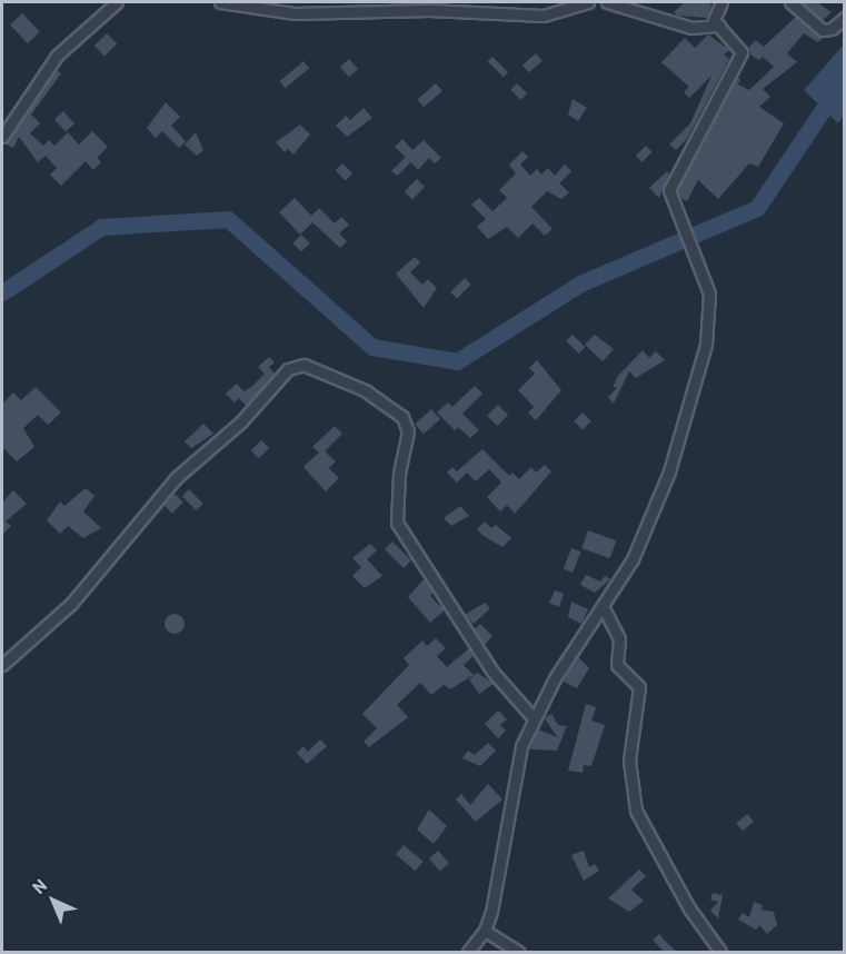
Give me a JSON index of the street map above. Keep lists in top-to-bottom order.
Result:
{
  "north": "top left"
}
